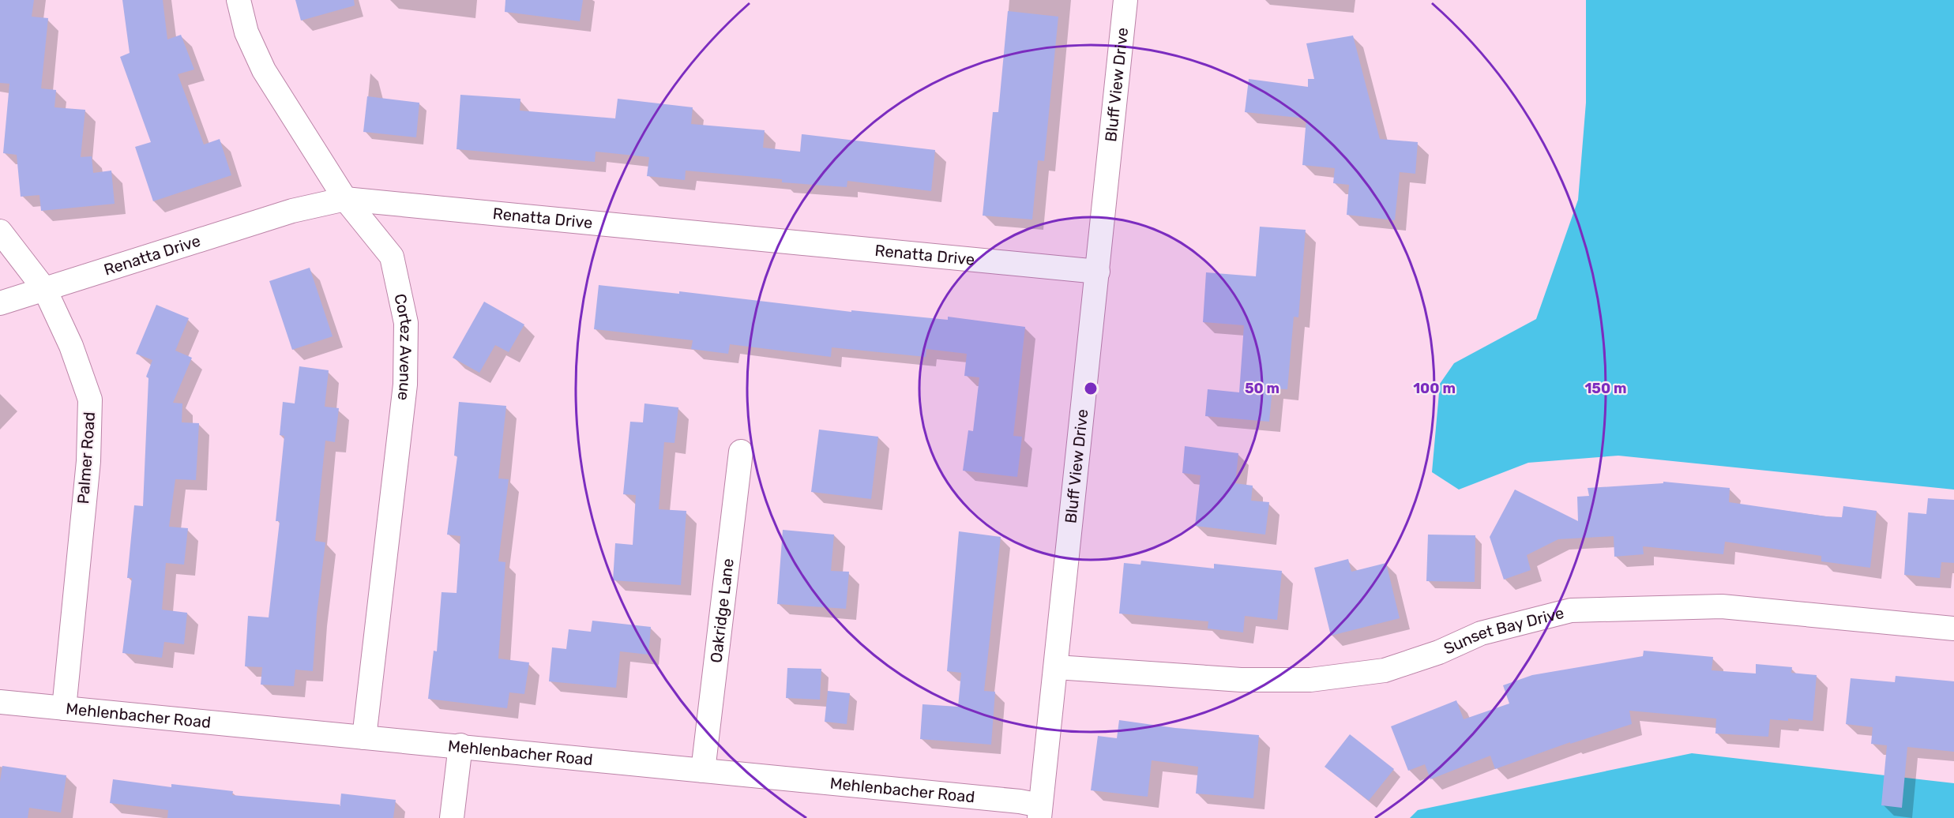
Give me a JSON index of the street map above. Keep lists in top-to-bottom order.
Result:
{
  "streets": {
    "street": [
      "Bluff View Drive",
      "Renatta Drive",
      "Cortez Avenue",
      "Palmer Road",
      "Oakridge Lane",
      "Sunset Bay Drive",
      "Mehlenbacher Road"
    ]
  },
  "crossings": [
    ["Bluff View Drive", "Renatta Drive"],
    ["Bluff View Drive", "Sunset Bay Drive"],
    ["Bluff View Drive", "Mehlenbacher Road"],
    ["Renatta Drive", "Cortez Avenue"],
    ["Renatta Drive", "Palmer Road"],
    ["Cortez Avenue", "Mehlenbacher Road"],
    ["Palmer Road", "Mehlenbacher Road"],
    ["Oakridge Lane", "Mehlenbacher Road"]
  ],
  "rings": ["50 m", "100 m", "150 m"]
}
